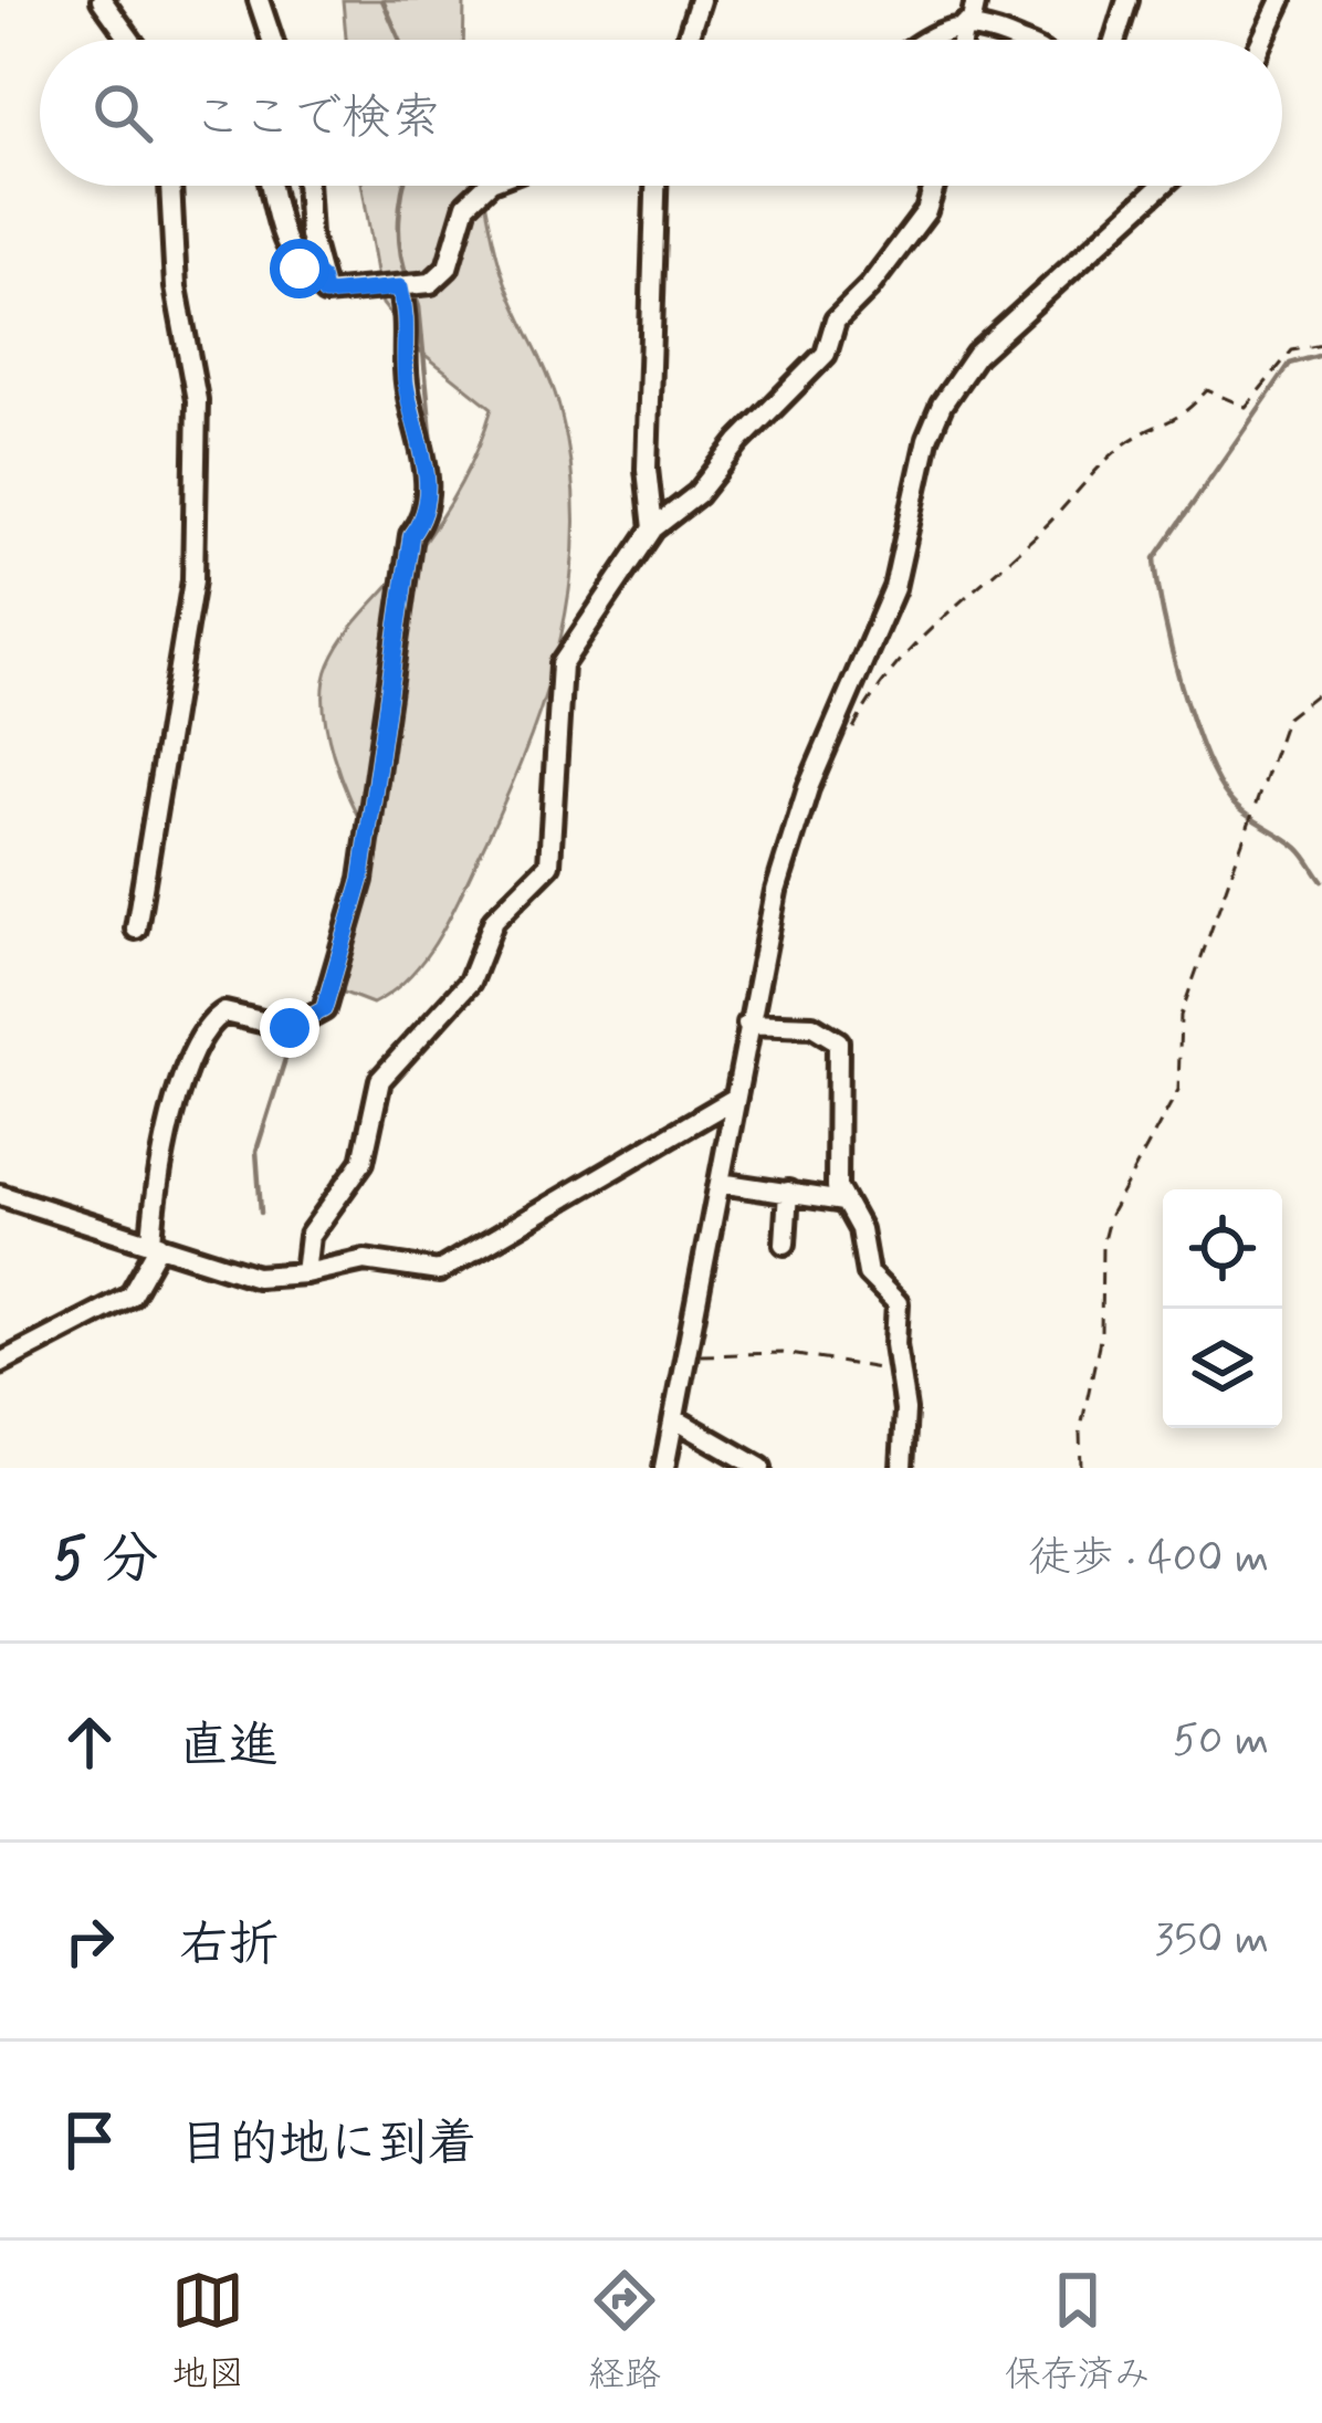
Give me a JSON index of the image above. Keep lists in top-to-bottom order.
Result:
{
  "page": {
    "search": "ここで検索",
    "heading": ["5 分", "徒歩 · 400 m"],
    "list": [
      ["直進", "50 m"],
      ["右折", "350 m"],
      "目的地に到着"
    ],
    "nav": ["地図", "経路", "保存済み"]
  }
}
